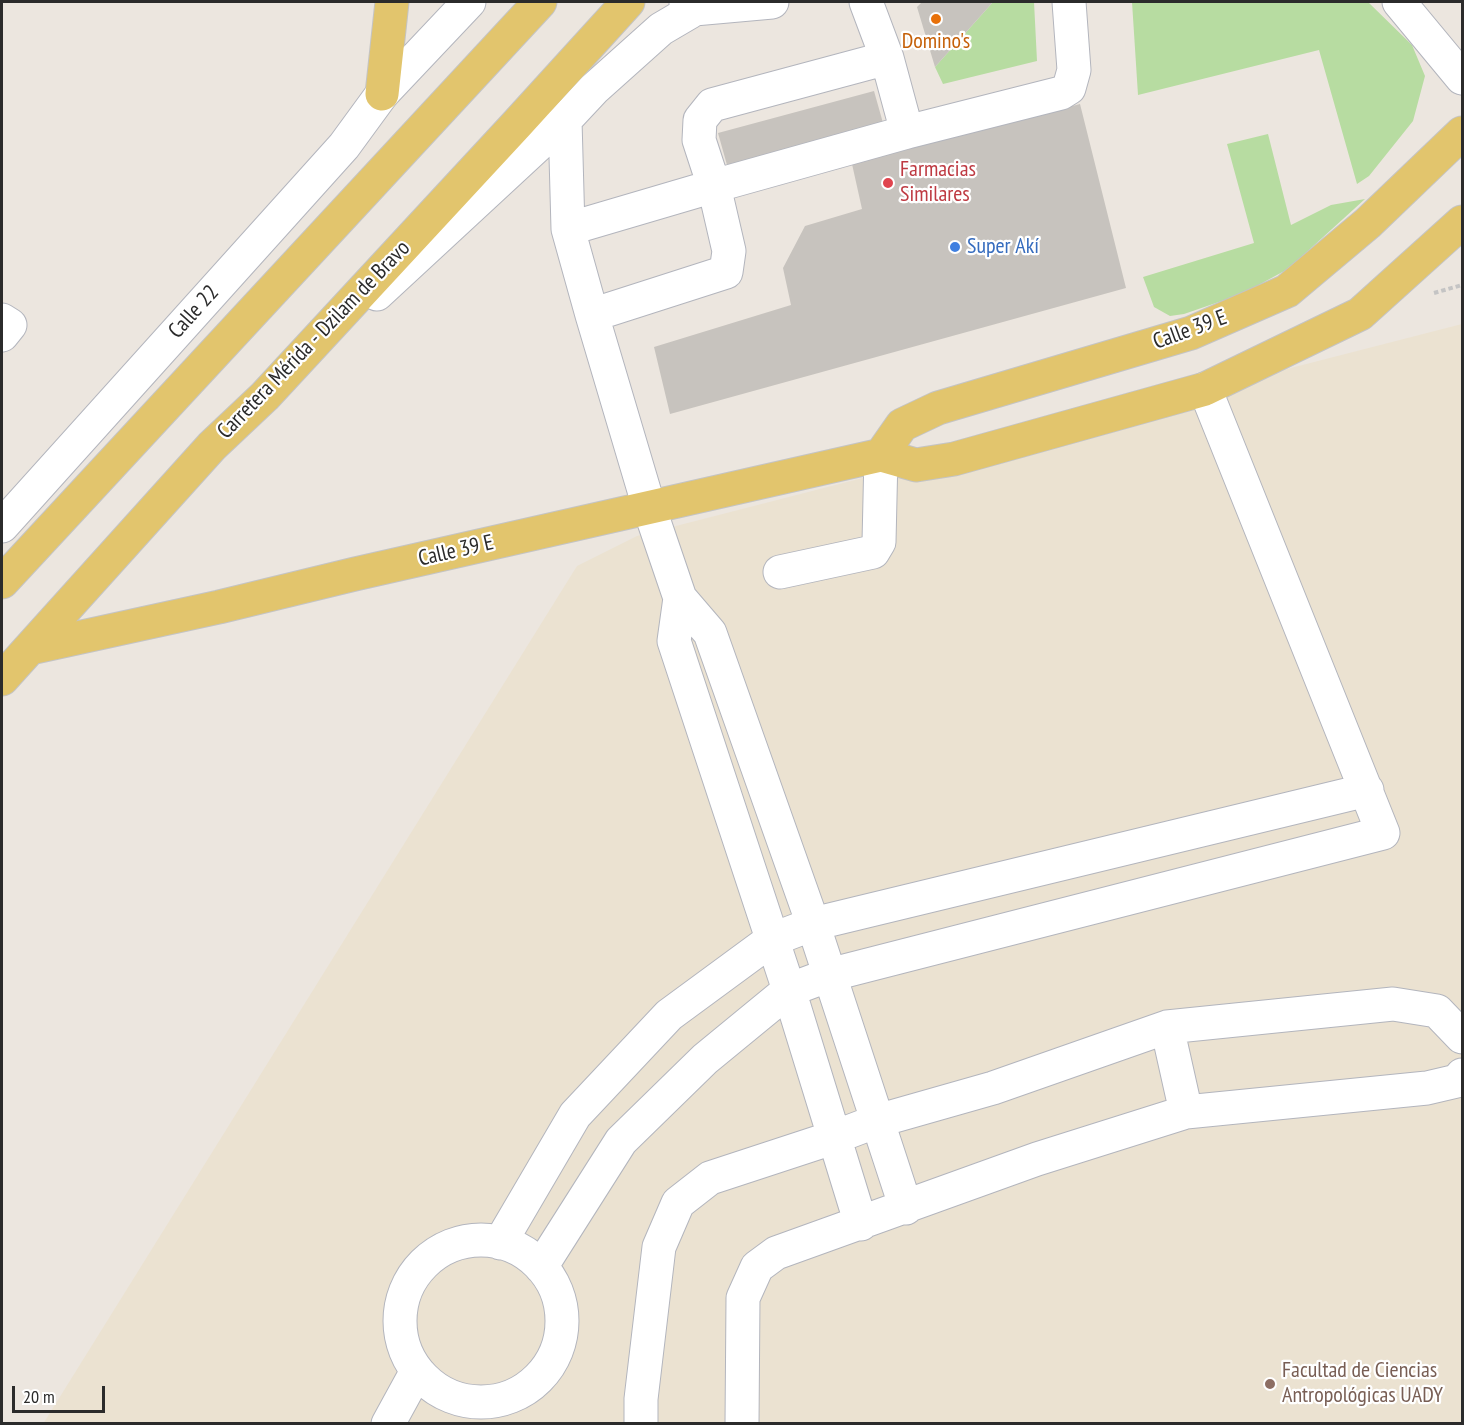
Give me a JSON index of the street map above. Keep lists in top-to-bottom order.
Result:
{
  "streets": {
    "main road": ["Calle 22", "Calle 39 E", "Carretera Mérida - Dzilam de Bravo"]
  },
  "crossings": [
    ["Calle 39 E", "Carretera Mérida - Dzilam de Bravo"]
  ],
  "places": [
    "Domino's",
    "Farmacias Similares",
    "Super Akí",
    "Facultad de Ciencias Antropológicas UADY"
  ],
  "scale_bar": "20 m"
}
